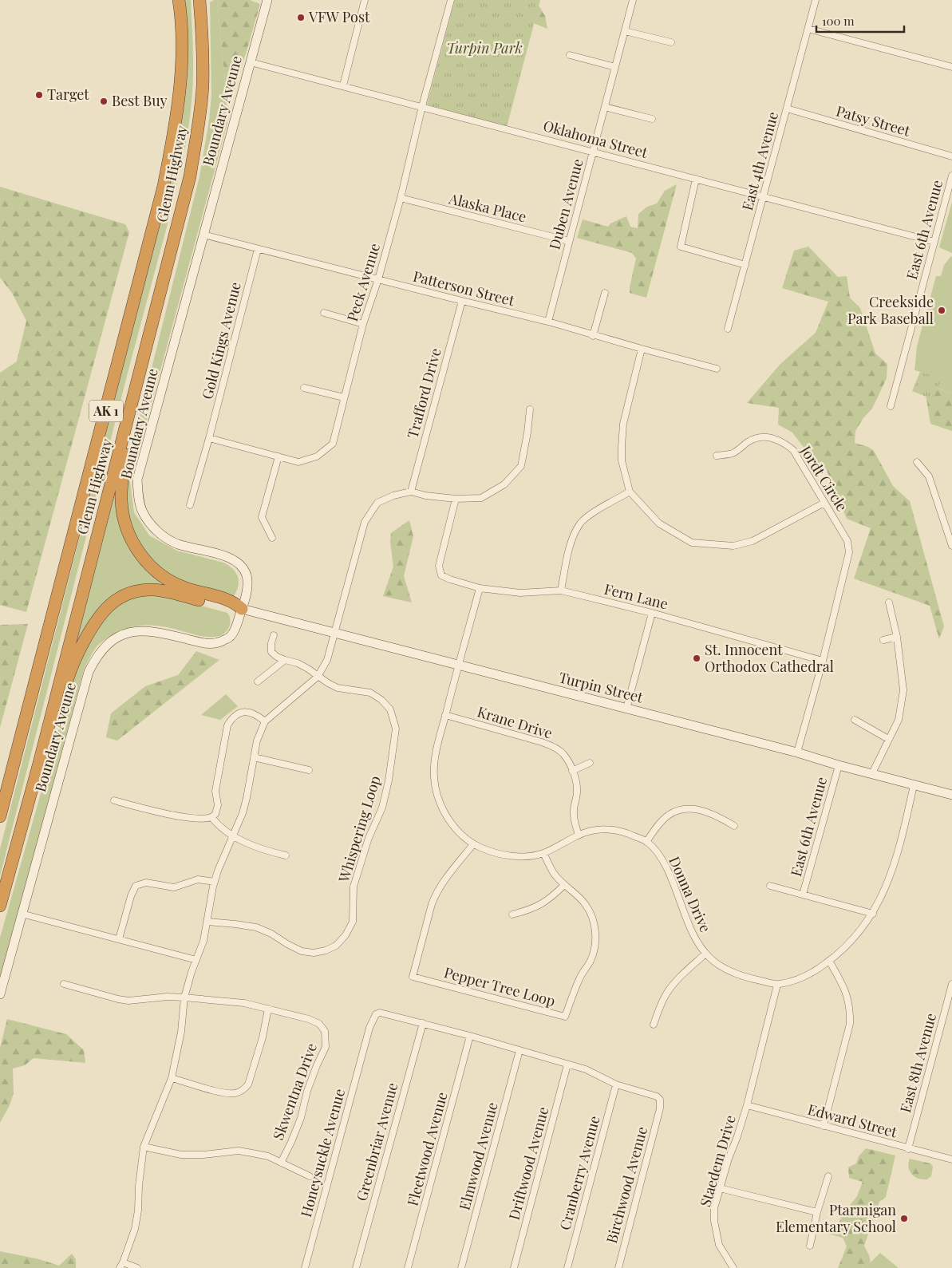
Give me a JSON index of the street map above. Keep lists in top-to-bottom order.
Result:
{
  "streets": {
    "highway": ["Glenn Highway", "AK 1"],
    "street": [
      "Boundary Aveune",
      "Patsy Street",
      "Oklahoma Street",
      "East 4th Avenue",
      "Duben Avenue",
      "Alaska Place",
      "East 6th Avenue",
      "Peck Avenue",
      "Patterson Street",
      "Gold Kings Avenue",
      "Trafford Drive",
      "Jordt Circle",
      "Fern Lane",
      "Turpin Street",
      "Krane Drive",
      "Whispering Loop",
      "Donna Drive",
      "Pepper Tree Loop",
      "East 8th Avenue",
      "Skwentna Drive",
      "Edward Street",
      "Greenbriar Avenue",
      "Fleetwood Avenue",
      "Honeysuckle Avenue",
      "Elmwood Avenue",
      "Staedem Drive",
      "Driftwood Avenue",
      "Cranberry Avenue",
      "Birchwood Avenue"
    ]
  },
  "crossings": [
    ["Boundary Aveune", "Oklahoma Street"],
    ["Boundary Aveune", "Patterson Street"],
    ["Boundary Aveune", "Turpin Street"],
    ["Patsy Street", "East 4th Avenue"],
    ["Oklahoma Street", "East 4th Avenue"],
    ["Oklahoma Street", "Duben Avenue"],
    ["Oklahoma Street", "East 6th Avenue"],
    ["Oklahoma Street", "Peck Avenue"],
    ["Duben Avenue", "Alaska Place"],
    ["Duben Avenue", "Patterson Street"],
    ["Alaska Place", "Peck Avenue"],
    ["East 6th Avenue", "Turpin Street"],
    ["Peck Avenue", "Patterson Street"],
    ["Peck Avenue", "Gold Kings Avenue"],
    ["Patterson Street", "Gold Kings Avenue"],
    ["Patterson Street", "Trafford Drive"],
    ["Jordt Circle", "Fern Lane"],
    ["Fern Lane", "Donna Drive"],
    ["Turpin Street", "Donna Drive"],
    ["Krane Drive", "Donna Drive"],
    ["Donna Drive", "Pepper Tree Loop"],
    ["East 8th Avenue", "Edward Street"],
    ["Edward Street", "Staedem Drive"],
    ["Greenbriar Avenue", "Honeysuckle Avenue"],
    ["Fleetwood Avenue", "Honeysuckle Avenue"],
    ["Honeysuckle Avenue", "Elmwood Avenue"],
    ["Honeysuckle Avenue", "Driftwood Avenue"],
    ["Honeysuckle Avenue", "Cranberry Avenue"],
    ["Honeysuckle Avenue", "Birchwood Avenue"]
  ],
  "parks": ["Turpin Park"],
  "places": [
    "VFW Post",
    "Target",
    "Best Buy",
    "Creekside Park Baseball",
    "St. Innocent Orthodox Cathedral",
    "Ptarmigan Elementary School"
  ],
  "scale_bar": "100 m"
}
